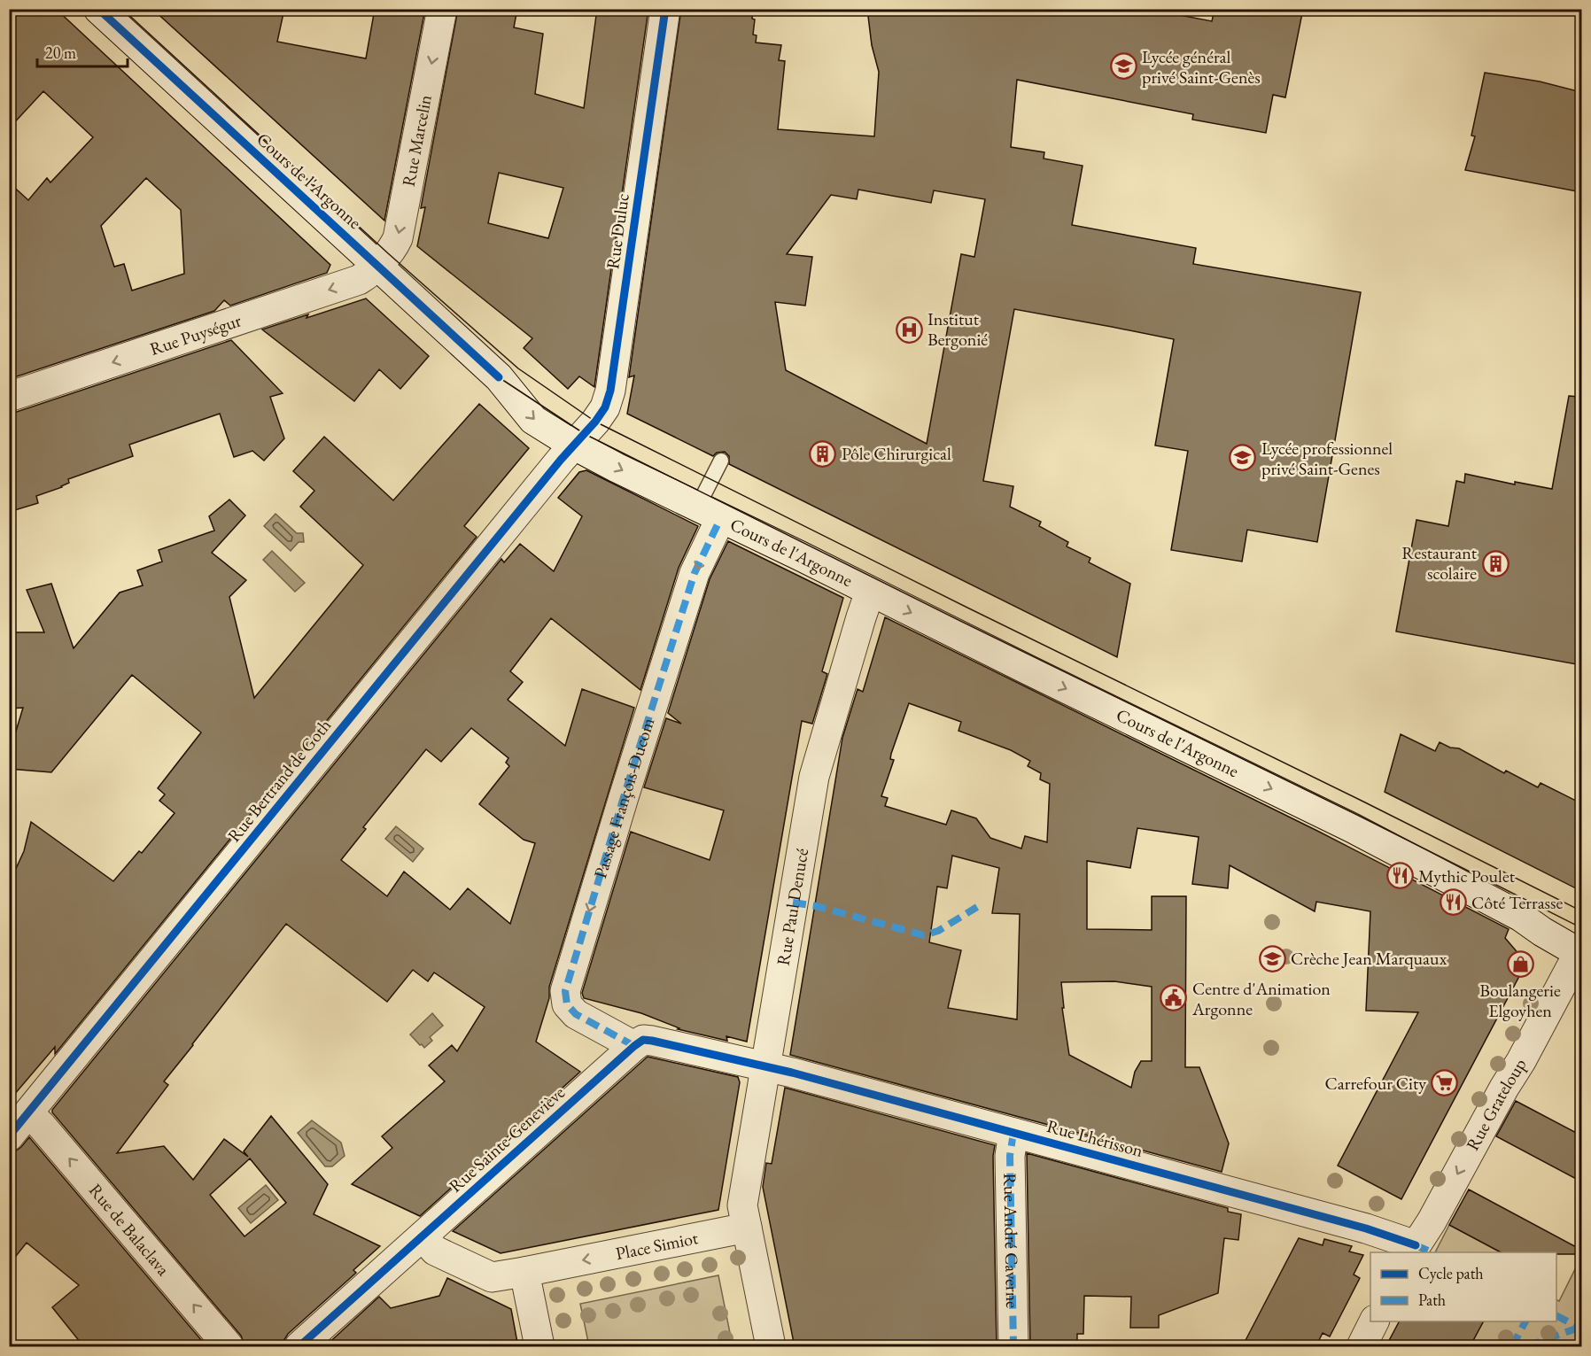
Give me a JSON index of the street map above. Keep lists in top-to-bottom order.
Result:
{
  "streets": {
    "street": [
      "Rue Marcelin",
      "Cours de l'Argonne",
      "Rue Duluc",
      "Rue Puységur",
      "Rue Bertrand de Goth",
      "Passage François-Ducom",
      "Rue Paul Denucé",
      "Rue Grateloup",
      "Rue Lhérisson",
      "Rue Sainte-Geneviève",
      "Rue de Balaclava",
      "Rue André Caverne",
      "Place Simiot"
    ]
  },
  "crossings": [
    ["Rue Marcelin", "Cours de l'Argonne"],
    ["Rue Marcelin", "Rue Puységur"],
    ["Cours de l'Argonne", "Rue Duluc"],
    ["Cours de l'Argonne", "Rue Puységur"],
    ["Cours de l'Argonne", "Rue Bertrand de Goth"],
    ["Cours de l'Argonne", "Passage François-Ducom"],
    ["Cours de l'Argonne", "Rue Paul Denucé"],
    ["Cours de l'Argonne", "Rue Grateloup"],
    ["Rue Duluc", "Rue Bertrand de Goth"],
    ["Rue Bertrand de Goth", "Rue de Balaclava"],
    ["Passage François-Ducom", "Rue Sainte-Geneviève"],
    ["Rue Paul Denucé", "Rue Lhérisson"],
    ["Rue Paul Denucé", "Place Simiot"],
    ["Rue Grateloup", "Rue Lhérisson"],
    ["Rue Lhérisson", "Rue André Caverne"],
    ["Rue Sainte-Geneviève", "Place Simiot"]
  ],
  "one_way": [
    "Rue Marcelin",
    "Cours de l'Argonne",
    "Rue Puységur",
    "Passage François-Ducom",
    "Rue Grateloup",
    "Rue de Balaclava"
  ],
  "places": {
    "school or university": ["Lycée général privé Saint-Genès", "Lycée professionnel privé Saint-Genes", "Crèche Jean Marquaux"],
    "hospital": ["Institut Bergonié"],
    "building": ["Pôle Chirurgical", "Restaurant scolaire"],
    "restaurant": ["Mythic Poulet", "Côté Terrasse"],
    "shop": ["Boulangerie Elgoyhen"],
    "public building": ["Centre d'Animation Argonne"],
    "supermarket": ["Carrefour City"]
  },
  "legend": ["Cycle path", "Path"],
  "scale_bar": "20 m"
}
